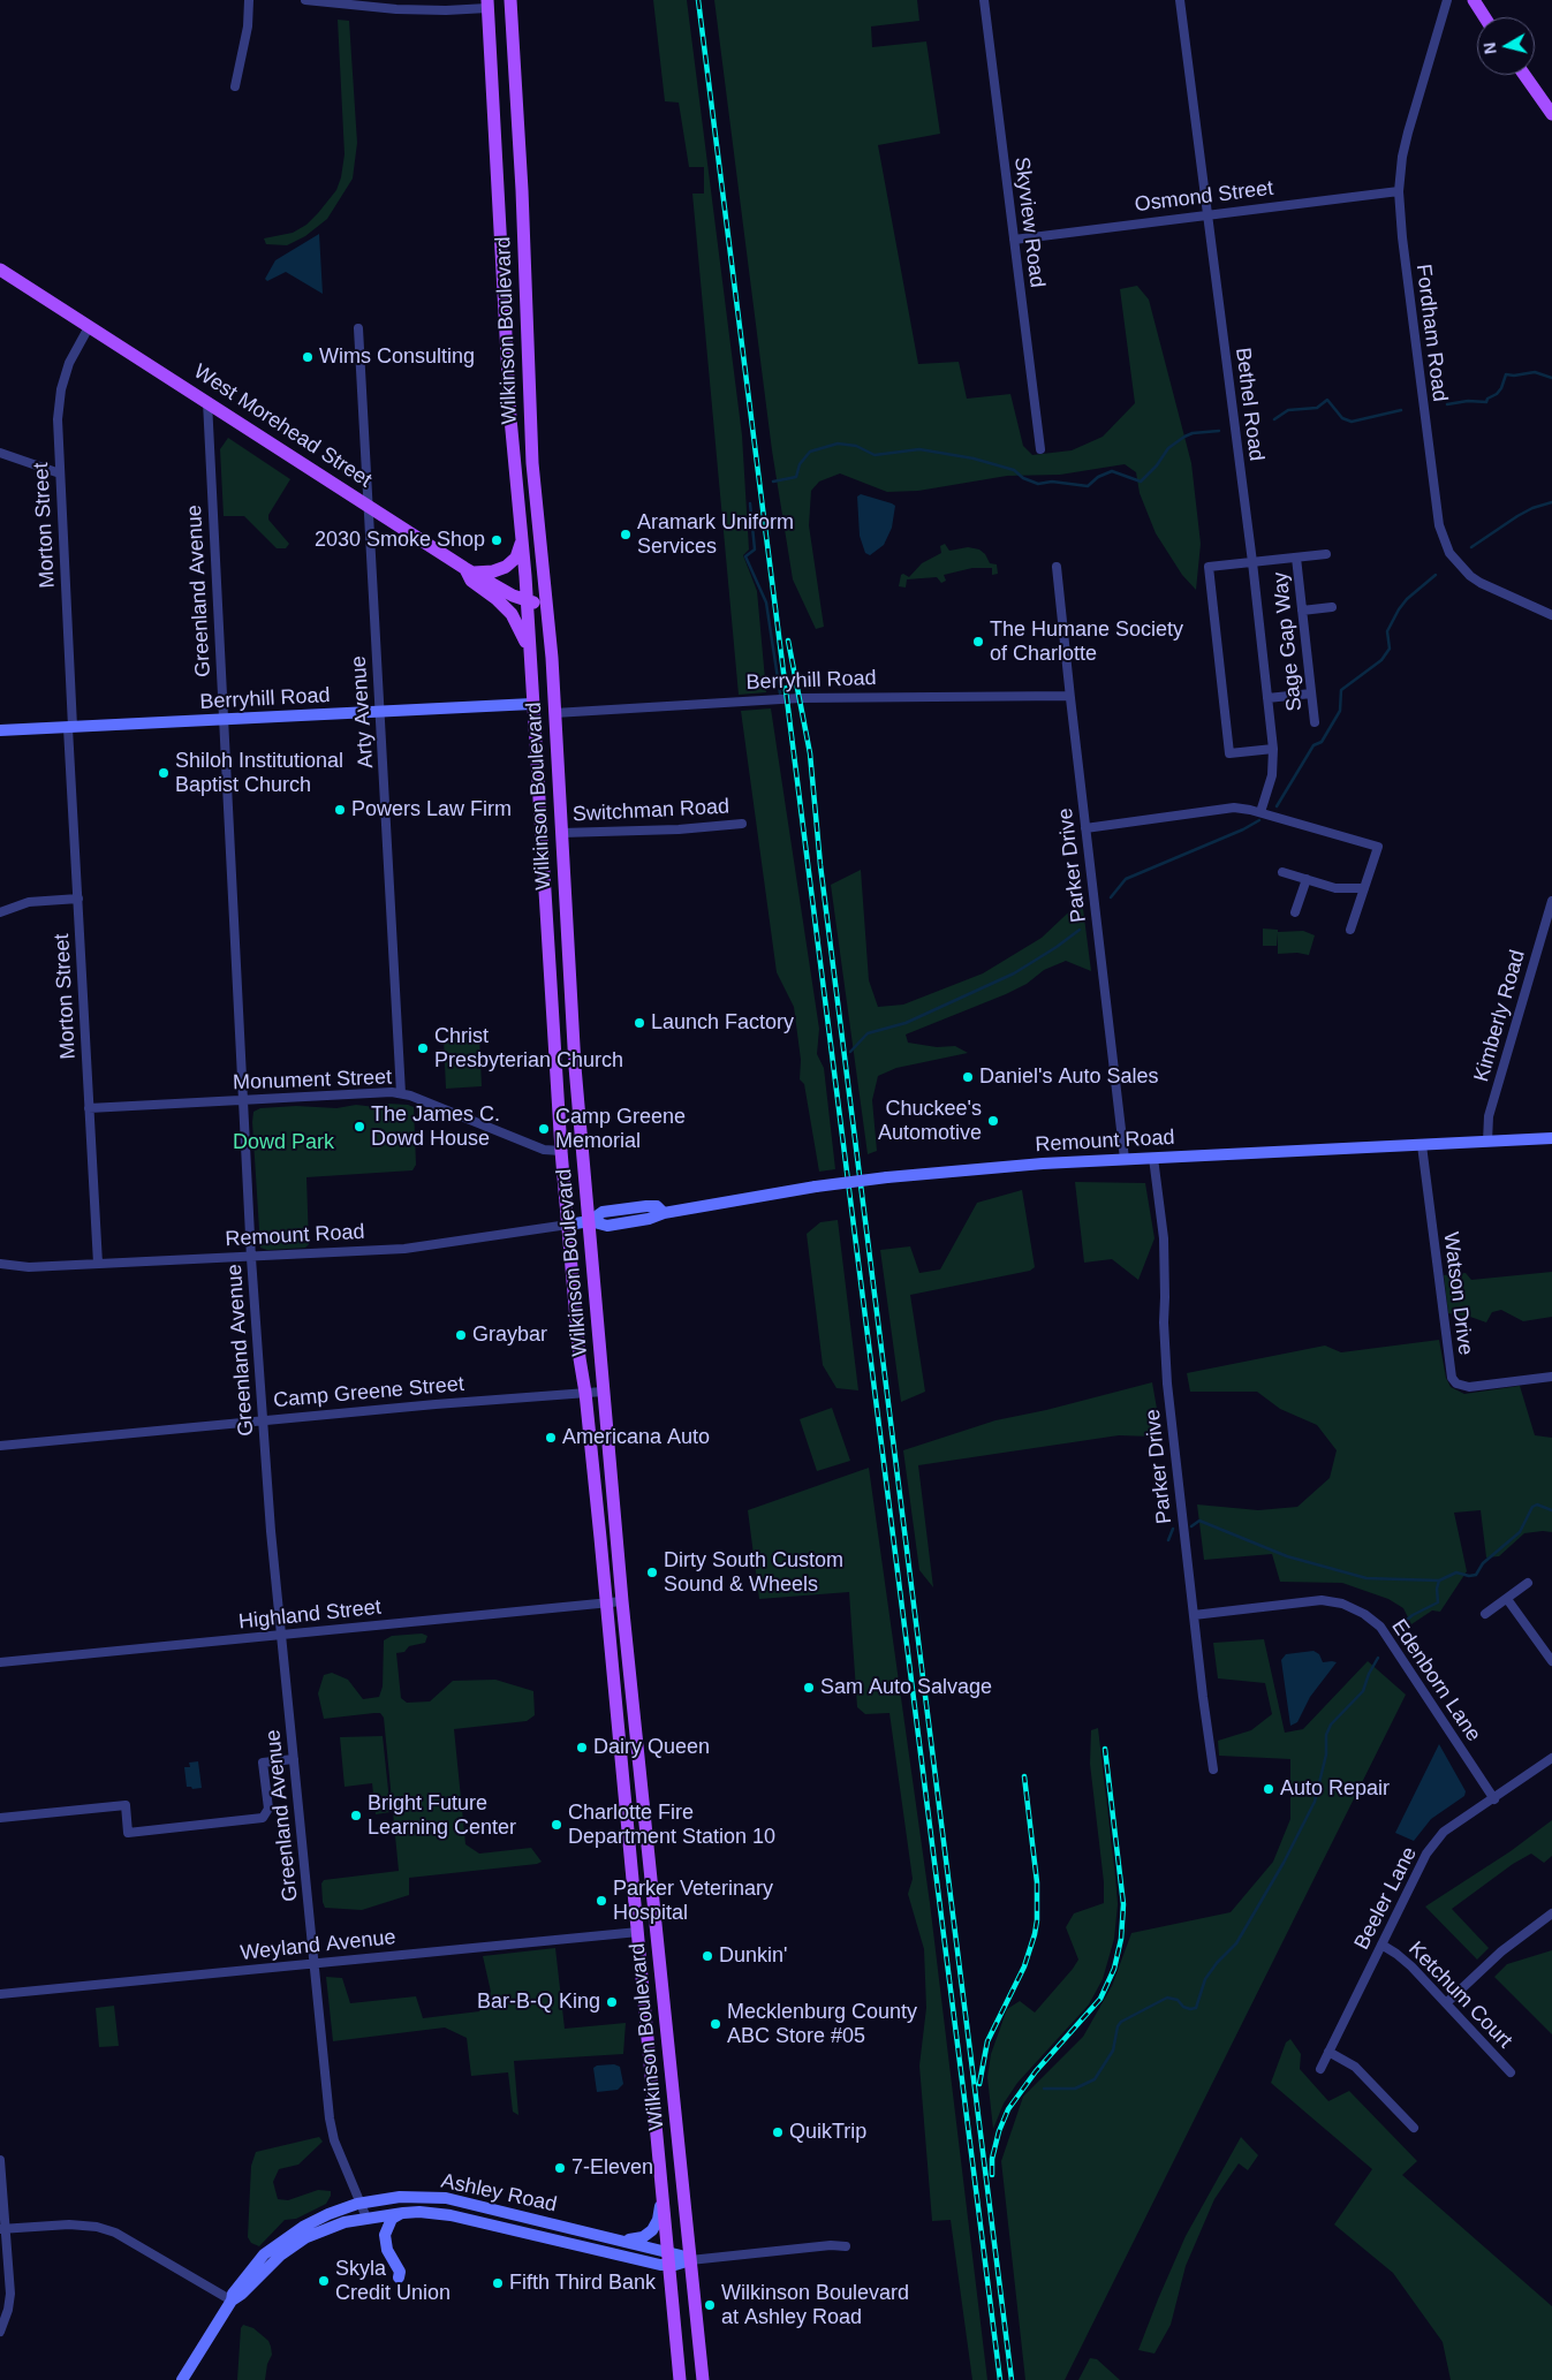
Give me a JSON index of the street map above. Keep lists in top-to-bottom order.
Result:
{
  "streets": {
    "main road": ["Wilkinson Boulevard", "West Morehead Street"],
    "street": [
      "Osmond Street",
      "Skyview Road",
      "Fordham Road",
      "Bethel Road",
      "Morton Street",
      "Greenland Avenue",
      "Sage Gap Way",
      "Berryhill Road",
      "Arty Avenue",
      "Switchman Road",
      "Parker Drive",
      "Kimberly Road",
      "Monument Street",
      "Remount Road",
      "Watson Drive",
      "Camp Greene Street",
      "Highland Street",
      "Edenborn Lane",
      "Beeler Lane",
      "Weyland Avenue",
      "Ketchum Court",
      "Ashley Road"
    ]
  },
  "crossings": [
    ["Osmond Street", "Skyview Road"],
    ["Osmond Street", "Fordham Road"],
    ["Osmond Street", "Bethel Road"],
    ["Wilkinson Boulevard", "West Morehead Street"],
    ["Wilkinson Boulevard", "Berryhill Road"],
    ["Wilkinson Boulevard", "Switchman Road"],
    ["Wilkinson Boulevard", "Monument Street"],
    ["Wilkinson Boulevard", "Remount Road"],
    ["Wilkinson Boulevard", "Camp Greene Street"],
    ["Wilkinson Boulevard", "Highland Street"],
    ["Wilkinson Boulevard", "Weyland Avenue"],
    ["Wilkinson Boulevard", "Ashley Road"],
    ["West Morehead Street", "Morton Street"],
    ["West Morehead Street", "Greenland Avenue"],
    ["West Morehead Street", "Arty Avenue"],
    ["Morton Street", "Berryhill Road"],
    ["Morton Street", "Monument Street"],
    ["Morton Street", "Remount Road"],
    ["Greenland Avenue", "Berryhill Road"],
    ["Greenland Avenue", "Monument Street"],
    ["Greenland Avenue", "Remount Road"],
    ["Greenland Avenue", "Camp Greene Street"],
    ["Greenland Avenue", "Highland Street"],
    ["Greenland Avenue", "Weyland Avenue"],
    ["Greenland Avenue", "Ashley Road"],
    ["Berryhill Road", "Arty Avenue"],
    ["Berryhill Road", "Parker Drive"],
    ["Arty Avenue", "Monument Street"],
    ["Parker Drive", "Remount Road"],
    ["Parker Drive", "Edenborn Lane"],
    ["Kimberly Road", "Remount Road"],
    ["Remount Road", "Watson Drive"],
    ["Edenborn Lane", "Beeler Lane"],
    ["Beeler Lane", "Ketchum Court"]
  ],
  "parks": ["Dowd Park"],
  "places": [
    "Wims Consulting",
    "Aramark Uniform Services",
    "2030 Smoke Shop",
    "The Humane Society of Charlotte",
    "Shiloh Institutional Baptist Church",
    "Powers Law Firm",
    "Launch Factory",
    "Christ Presbyterian Church",
    "Daniel's Auto Sales",
    "Chuckee's Automotive",
    "The James C. Dowd House",
    "Camp Greene Memorial",
    "Graybar",
    "Americana Auto",
    "Dirty South Custom Sound & Wheels",
    "Sam Auto Salvage",
    "Dairy Queen",
    "Auto Repair",
    "Bright Future Learning Center",
    "Charlotte Fire Department Station 10",
    "Parker Veterinary Hospital",
    "Dunkin'",
    "Bar-B-Q King",
    "Mecklenburg County ABC Store #05",
    "QuikTrip",
    "7-Eleven",
    "Skyla Credit Union",
    "Fifth Third Bank",
    "Wilkinson Boulevard at Ashley Road"
  ],
  "north": "left"
}
